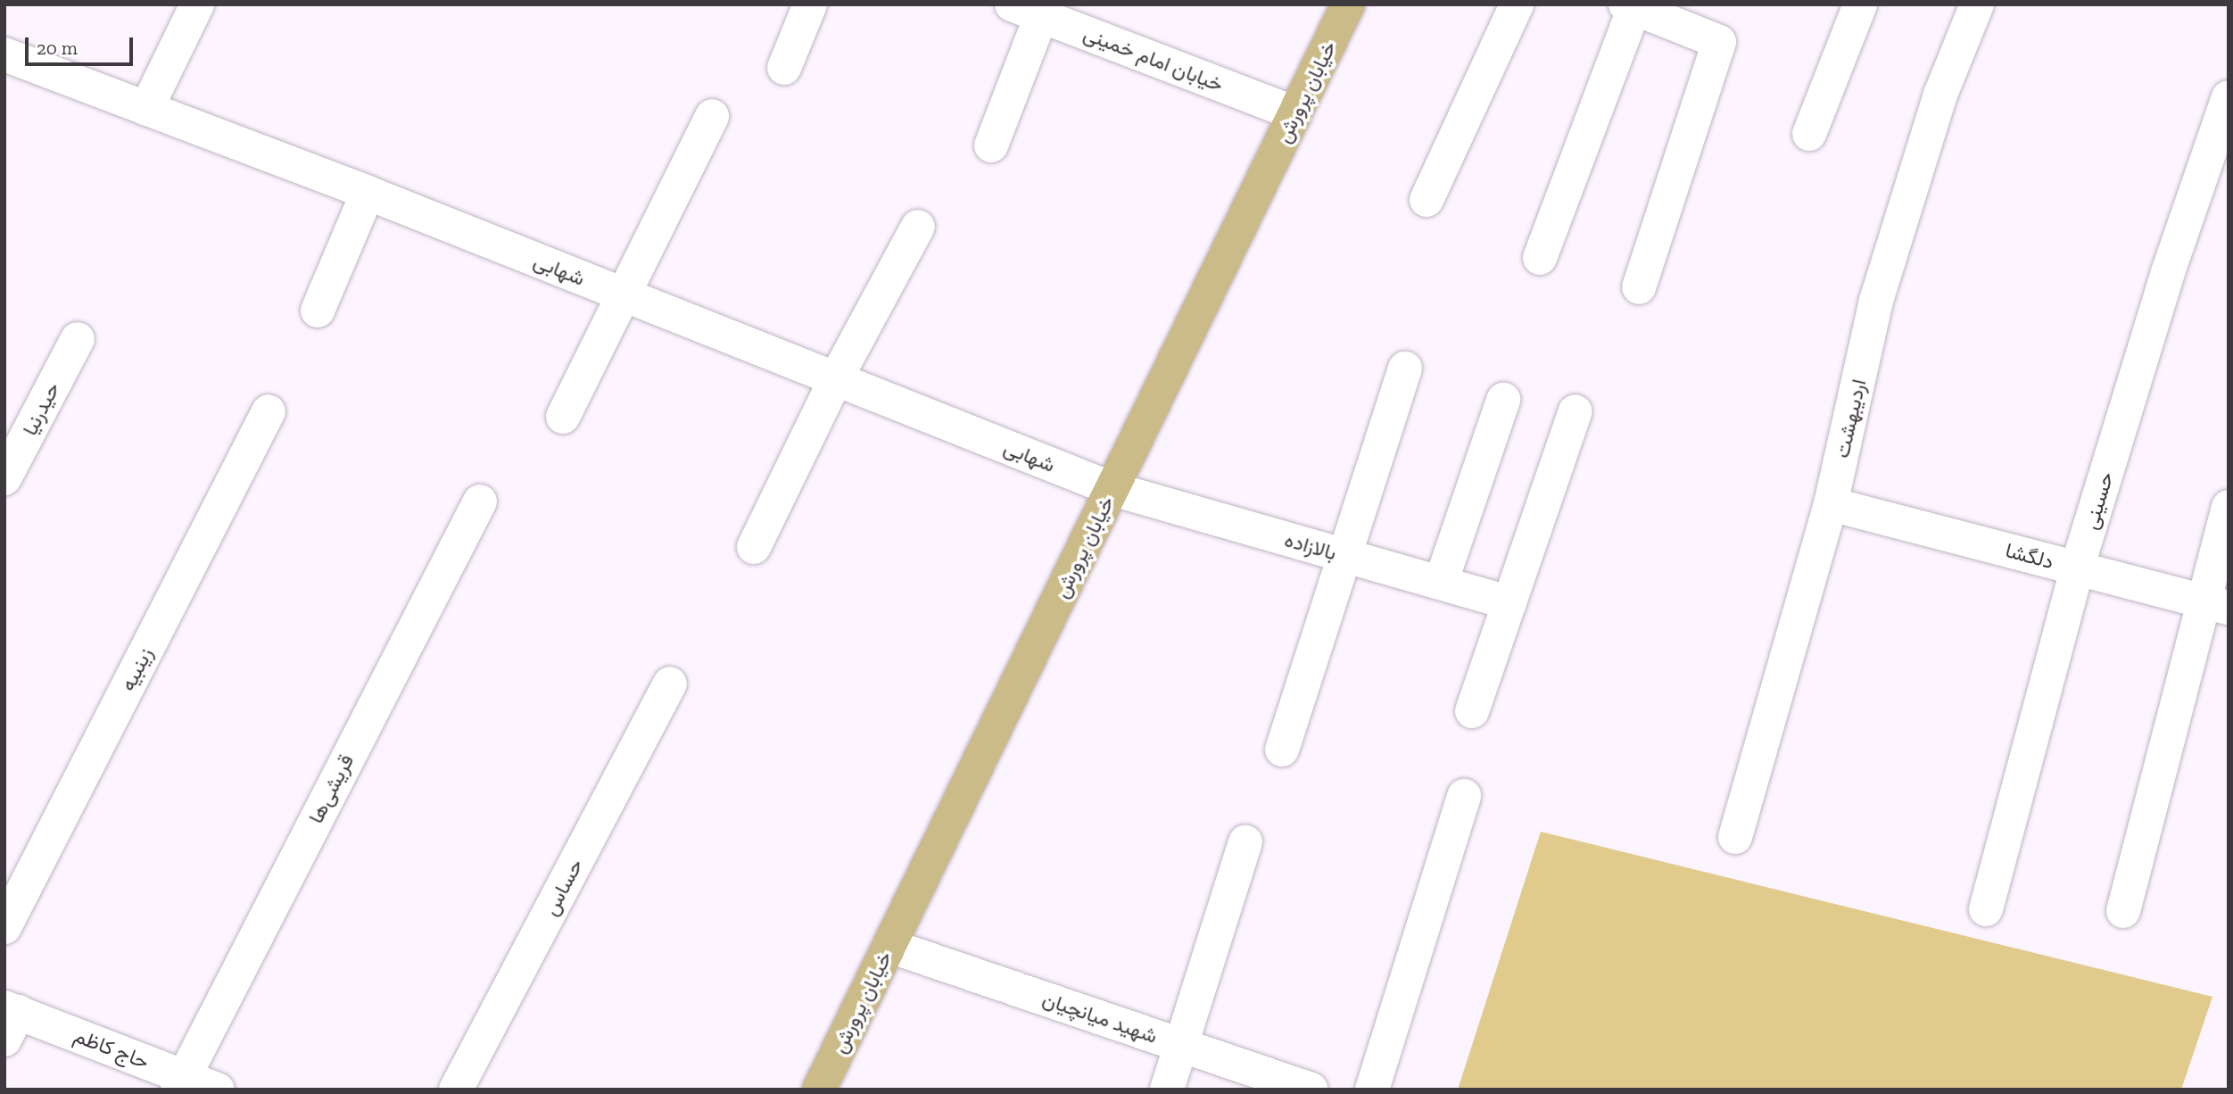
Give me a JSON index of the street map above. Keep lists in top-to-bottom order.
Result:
{
  "streets": {
    "main road": ["خیابان پرورش"],
    "street": [
      "خیابان امام خمینی",
      "شهابی",
      "حیدرنیا",
      "اردیبهشت",
      "حسینی",
      "بالازاده",
      "دلگشا",
      "زینبیه",
      "قریشی‌ها",
      "حساس",
      "شهید میانچیان",
      "حاج کاظم"
    ]
  },
  "crossings": [
    ["خیابان امام خمینی", "خیابان پرورش"],
    ["خیابان پرورش", "شهابی"],
    ["خیابان پرورش", "بالازاده"],
    ["خیابان پرورش", "شهید میانچیان"],
    ["شهابی", "بالازاده"],
    ["اردیبهشت", "دلگشا"],
    ["حسینی", "دلگشا"],
    ["قریشی‌ها", "حاج کاظم"]
  ],
  "scale_bar": "20 m"
}
